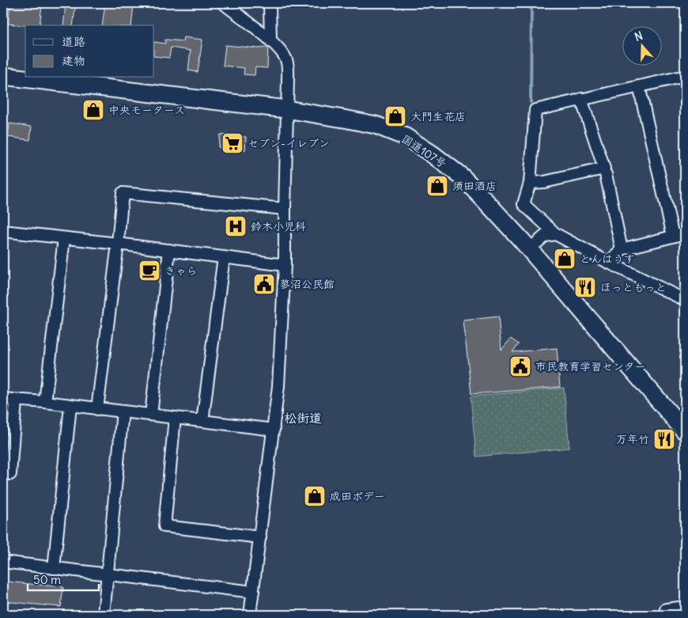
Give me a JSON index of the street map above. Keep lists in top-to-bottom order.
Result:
{
  "streets": {
    "highway": ["国道107号"]
  },
  "districts": ["松街道"],
  "places": {
    "shop": [
      "中央モータース",
      "大門生花店",
      "須田酒店",
      "とんはうす",
      "成田ボデー"
    ],
    "supermarket": ["セブン-イレブン"],
    "hospital": ["鈴木小児科"],
    "cafe": ["きゃら"],
    "public building": ["蓼沼公民館", "市民教育学習センター"],
    "restaurant": ["ほっともっと", "万年竹"]
  },
  "legend": ["道路", "建物"],
  "scale_bar": "50 m",
  "north": "top"
}
